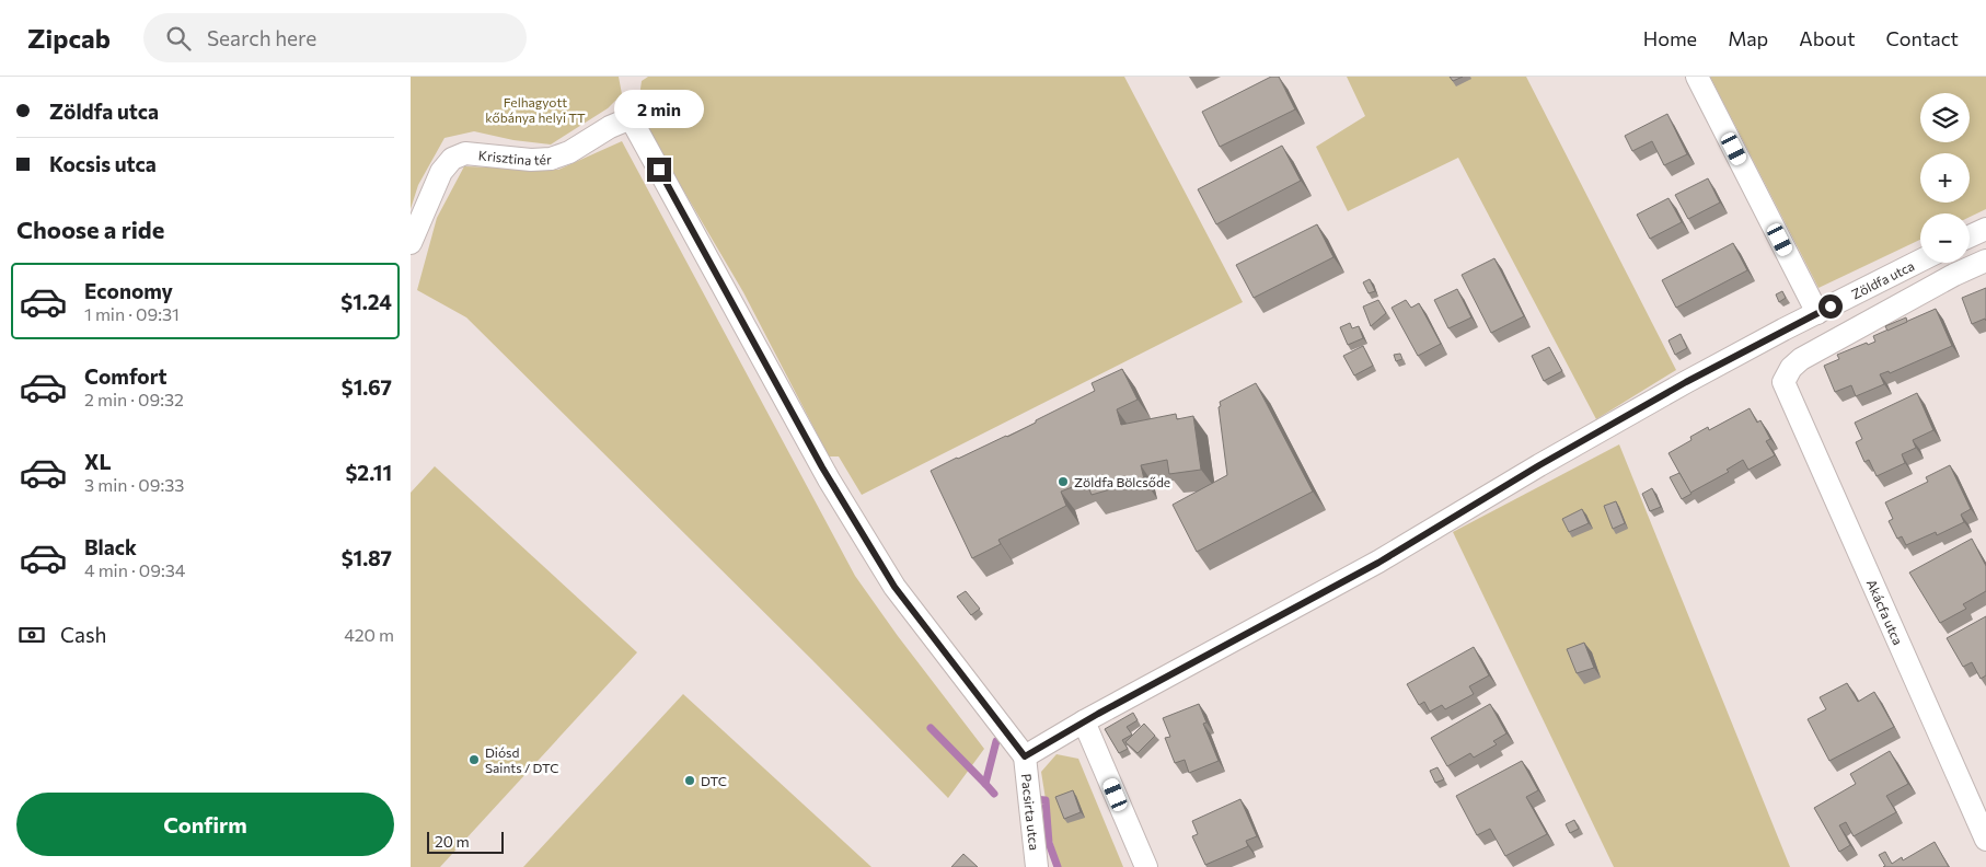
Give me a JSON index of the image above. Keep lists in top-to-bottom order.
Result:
{
  "streets": {
    "street": [
      "Krisztina tér",
      "Zöldfa utca",
      "Akácfa utca",
      "Pacsirta utca"
    ]
  },
  "crossings": [
    ["Krisztina tér", "Zöldfa utca"],
    ["Krisztina tér", "Pacsirta utca"],
    ["Zöldfa utca", "Pacsirta utca"]
  ],
  "parks": ["Felhagyott kőbánya helyi TT"],
  "places": ["Zöldfa Bölcsőde", "Diósd Saints / DTC", "DTC"],
  "scale_bar": "20 m",
  "page": {
    "header": "Zipcab",
    "search": "Search here",
    "nav": [
      "Home",
      "Map",
      "About",
      "Contact"
    ],
    "banner": ["Zöldfa utca", "Kocsis utca"],
    "bubble": "2 min",
    "map_buttons": ["+", "−"],
    "heading": "Choose a ride",
    "list": [
      {
        "name": "Economy",
        "note": "1 min · 09:31",
        "value": "$1.24"
      },
      {
        "name": "Comfort",
        "note": "2 min · 09:32",
        "value": "$1.67"
      },
      {
        "name": "XL",
        "note": "3 min · 09:33",
        "value": "$2.11"
      },
      {
        "name": "Black",
        "note": "4 min · 09:34",
        "value": "$1.87"
      }
    ],
    "pay": ["Cash", "420 m"],
    "buttons": "Confirm",
    "scale": "20 m"
  }
}
